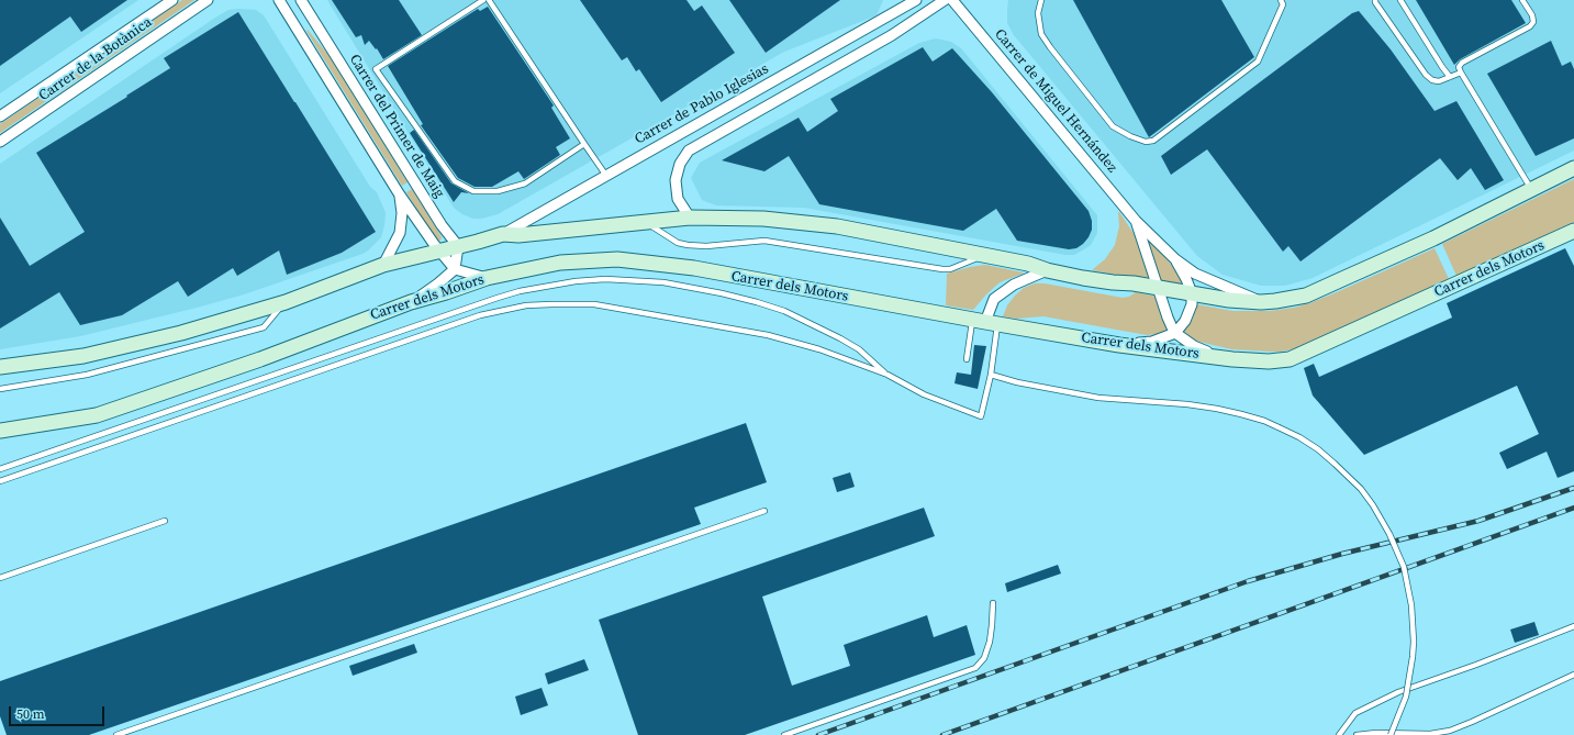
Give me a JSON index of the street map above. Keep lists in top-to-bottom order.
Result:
{
  "streets": {
    "street": [
      "Carrer de la Botànica",
      "Carrer de Miguel Hernández",
      "Carrer de Pablo Iglesias",
      "Carrer del Primer de Maig",
      "Carrer dels Motors"
    ]
  },
  "crossings": [
    ["Carrer de Miguel Hernández", "Carrer dels Motors"]
  ],
  "scale_bar": "50 m"
}
